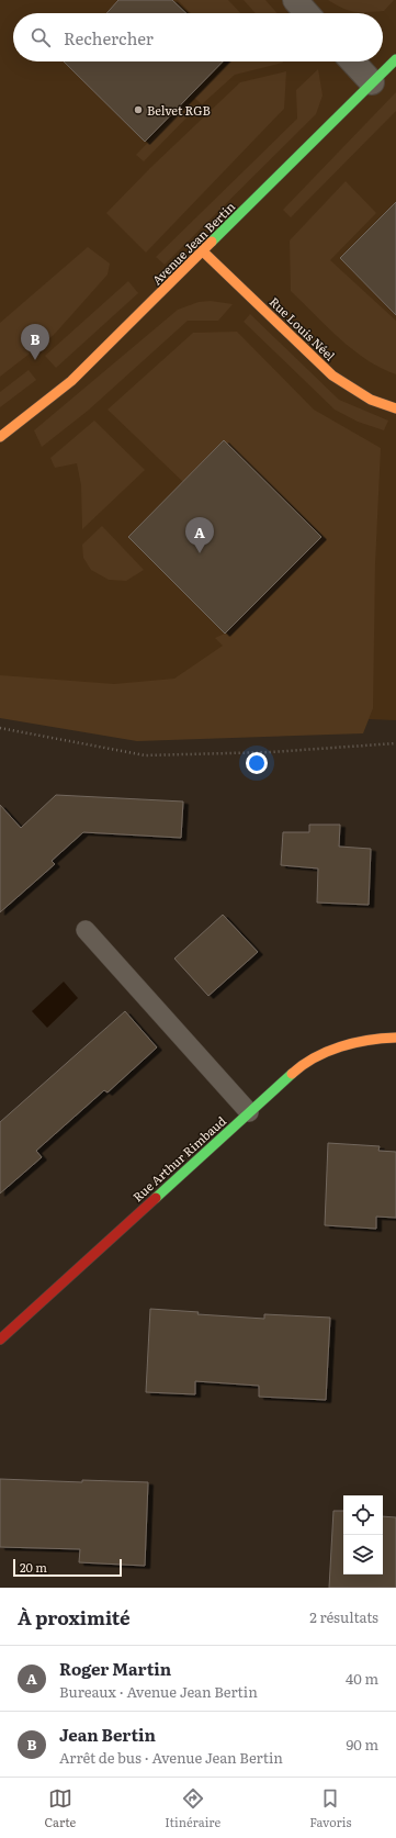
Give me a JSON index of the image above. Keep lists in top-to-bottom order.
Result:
{
  "streets": {
    "street": ["Avenue Jean Bertin", "Rue Louis Néel", "Rue Arthur Rimbaud"]
  },
  "crossings": [
    ["Avenue Jean Bertin", "Rue Louis Néel"]
  ],
  "places": ["Belvet RGB"],
  "scale_bar": "20 m",
  "page": {
    "search": "Rechercher",
    "pins": ["B", "A"],
    "scale": "20 m",
    "heading": ["À proximité", "2 résultats"],
    "list": [
      {
        "mark": "A",
        "name": "Roger Martin",
        "note": "Bureaux · Avenue Jean Bertin",
        "value": "40 m"
      },
      {
        "mark": "B",
        "name": "Jean Bertin",
        "note": "Arrêt de bus · Avenue Jean Bertin",
        "value": "90 m"
      }
    ],
    "nav": ["Carte", "Itinéraire", "Favoris"]
  }
}
